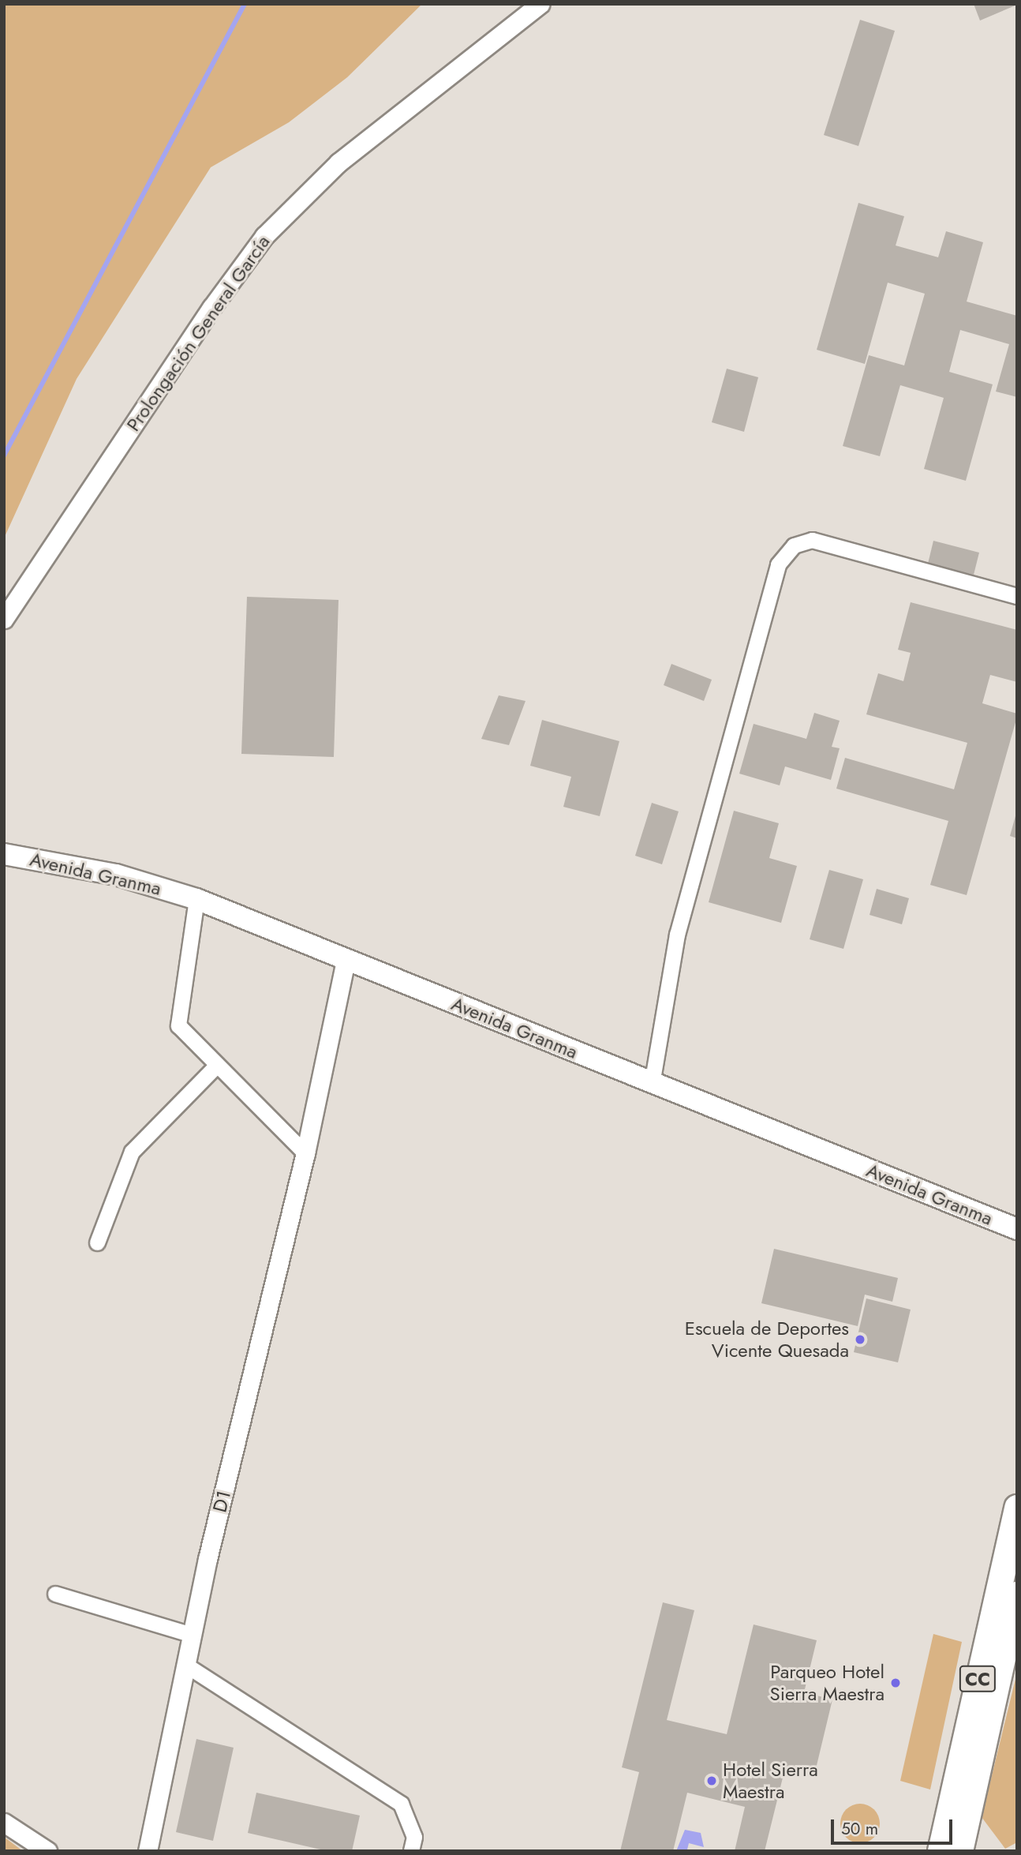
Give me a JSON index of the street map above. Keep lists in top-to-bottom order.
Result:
{
  "streets": {
    "highway": ["CC"],
    "main road": ["Avenida Granma"],
    "street": ["Prolongación General García", "D1"]
  },
  "crossings": [
    ["Avenida Granma", "D1"]
  ],
  "places": ["Escuela de Deportes Vicente Quesada", "Parqueo Hotel Sierra Maestra", "Hotel Sierra Maestra"],
  "scale_bar": "50 m"
}
